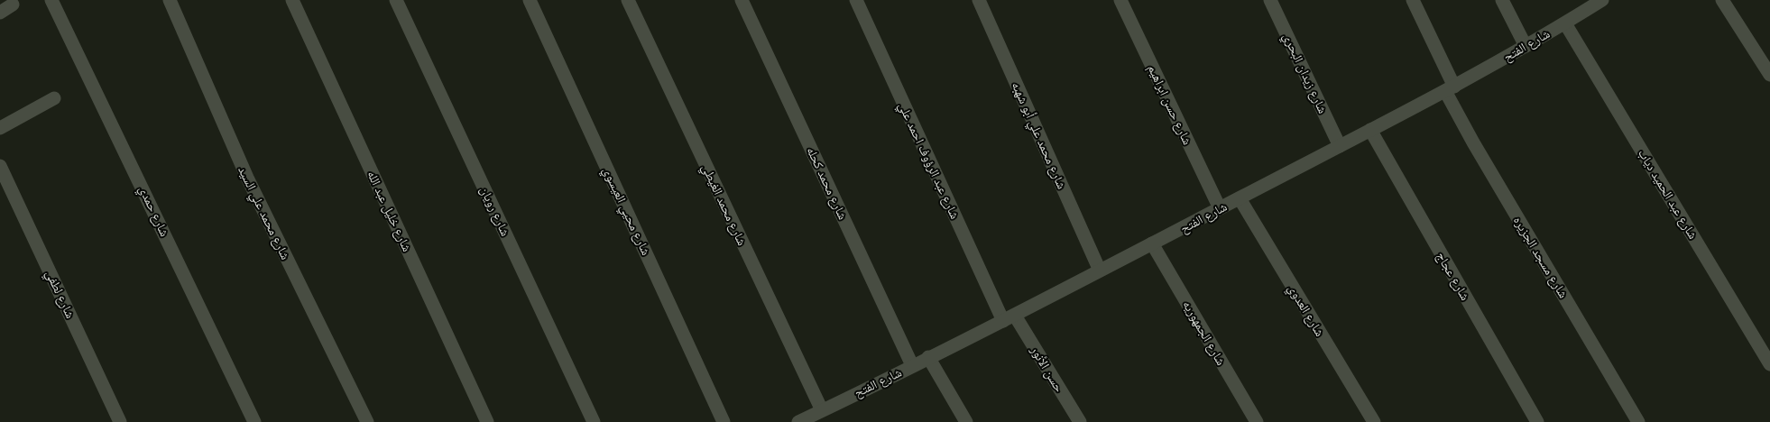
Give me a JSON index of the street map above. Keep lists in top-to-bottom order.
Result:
{
  "streets": {
    "street": [
      "شارع الفتح",
      "شارع زيدان البحري",
      "شارع حسن ابراهيم",
      "شارع محمد علي أبو شهبه",
      "شارع عبد الرؤوف احمد علي",
      "شارع محمد كحله",
      "شارع عبد الحميد دياب",
      "شارع محمد الغيطي",
      "شارع حمدي",
      "شارع خليل عبد الله",
      "شارع رويان",
      "شارع محيي العيسوي",
      "شارع محمد علي السيد",
      "شارع مسجد الجزيره",
      "شارع عجاج",
      "شارع لطفي",
      "شارع العدوي",
      "شارع الجمهوريه",
      "حسن الأنور"
    ]
  },
  "crossings": [
    ["شارع الفتح", "شارع زيدان البحري"],
    ["شارع الفتح", "شارع حسن ابراهيم"],
    ["شارع الفتح", "شارع محمد علي أبو شهبه"],
    ["شارع الفتح", "شارع عبد الرؤوف احمد علي"],
    ["شارع الفتح", "شارع محمد كحله"],
    ["شارع الفتح", "شارع عبد الحميد دياب"],
    ["شارع الفتح", "شارع محمد الغيطي"],
    ["شارع الفتح", "شارع مسجد الجزيره"],
    ["شارع الفتح", "شارع عجاج"],
    ["شارع الفتح", "شارع العدوي"],
    ["شارع الفتح", "شارع الجمهوريه"],
    ["شارع الفتح", "حسن الأنور"],
    ["شارع عبد الرؤوف احمد علي", "حسن الأنور"]
  ]
}
